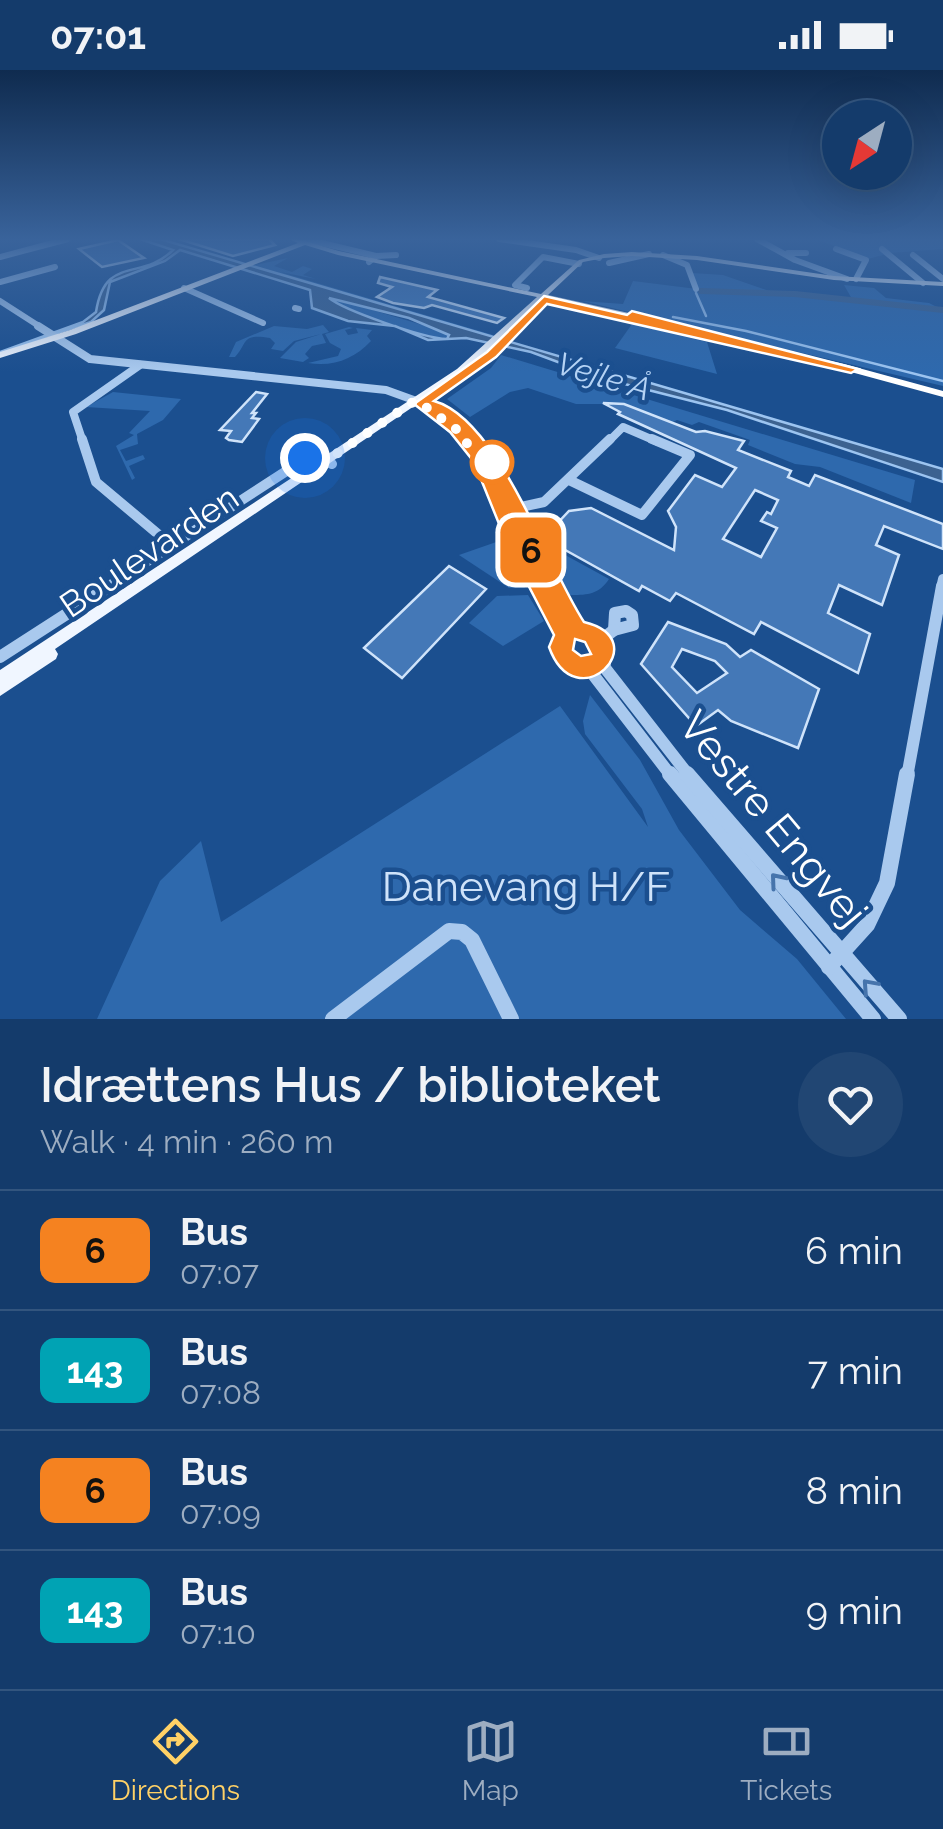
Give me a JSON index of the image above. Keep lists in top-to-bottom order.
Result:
{
  "streets": {
    "main road": ["Boulevarden"],
    "street": ["Vestre Engvej"]
  },
  "water": ["Vejle Å"],
  "parks": ["Danevang H/F"],
  "lines": ["bus line 6"],
  "north": "bottom left",
  "page": {
    "status": "07:01",
    "on_map": "6",
    "heading": ["Idrættens Hus / biblioteket", "Walk · 4 min · 260 m"],
    "list": [
      {
        "mark": "6",
        "name": "Bus",
        "note": "07:07",
        "value": "6 min"
      },
      {
        "mark": "143",
        "name": "Bus",
        "note": "07:08",
        "value": "7 min"
      },
      {
        "mark": "6",
        "name": "Bus",
        "note": "07:09",
        "value": "8 min"
      },
      {
        "mark": "143",
        "name": "Bus",
        "note": "07:10",
        "value": "9 min"
      }
    ],
    "tabs": ["Directions", "Map", "Tickets"]
  }
}
